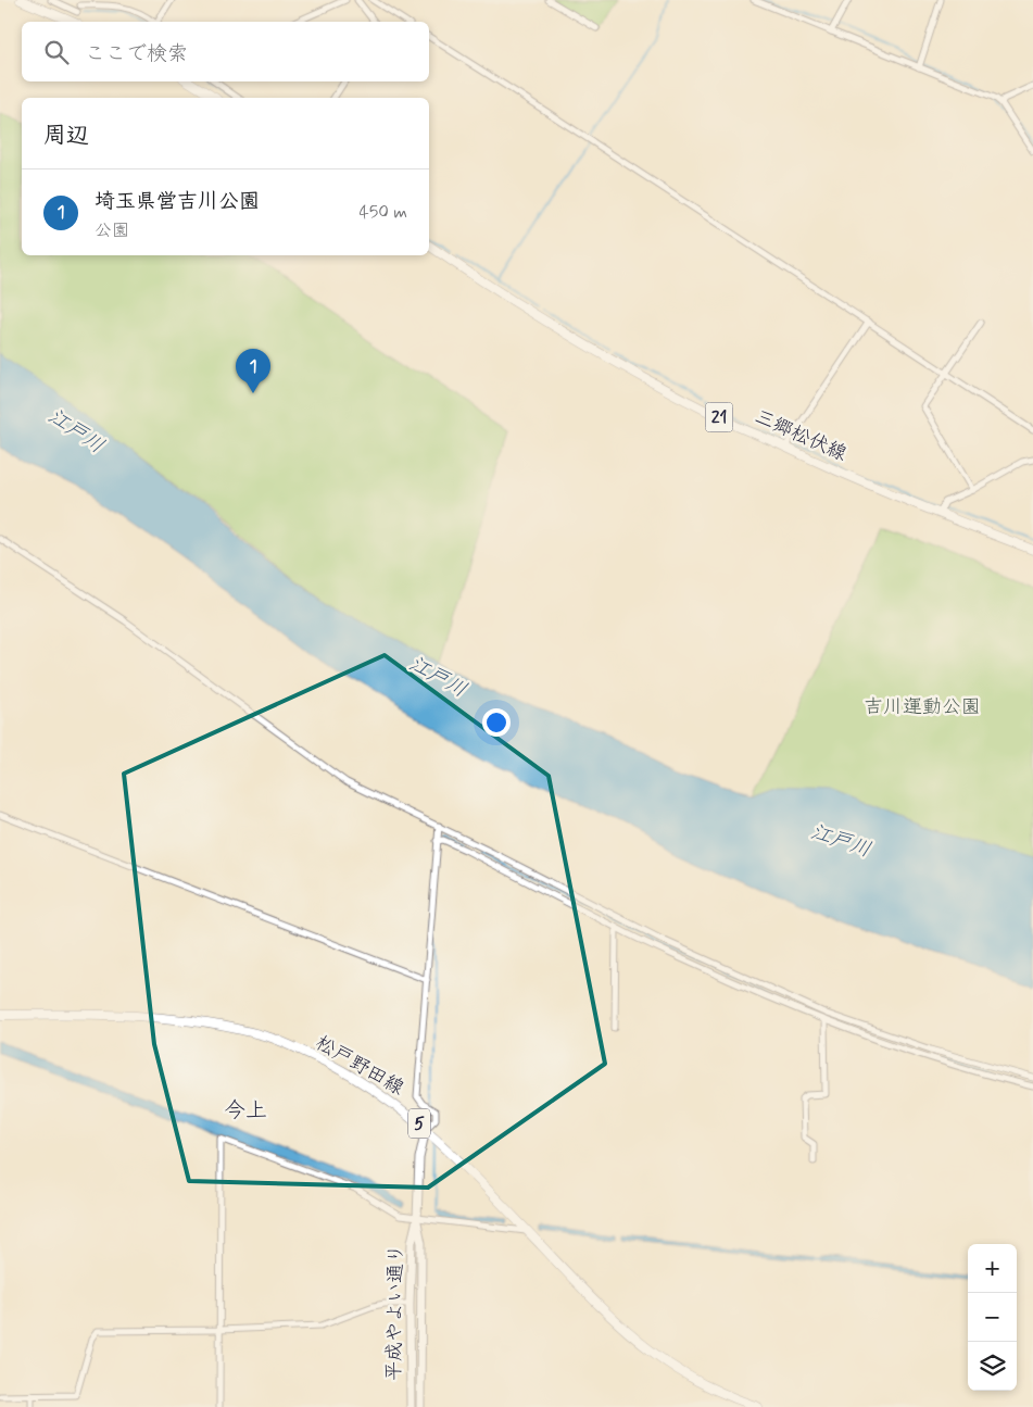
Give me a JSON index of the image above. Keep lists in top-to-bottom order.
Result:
{
  "streets": {
    "main road": [
      "21",
      "三郷松伏線",
      "松戸野田線",
      "5"
    ],
    "street": ["平成やよい通り"]
  },
  "crossings": [
    ["松戸野田線", "平成やよい通り"]
  ],
  "districts": ["今上"],
  "water": ["江戸川"],
  "parks": ["吉川運動公園"],
  "page": {
    "search": "ここで検索",
    "heading": "周辺",
    "list": [
      {
        "mark": "1",
        "name": "埼玉県営吉川公園",
        "note": "公園",
        "value": "450 m"
      }
    ],
    "pins": "1",
    "map_buttons": ["+", "−"]
  }
}
